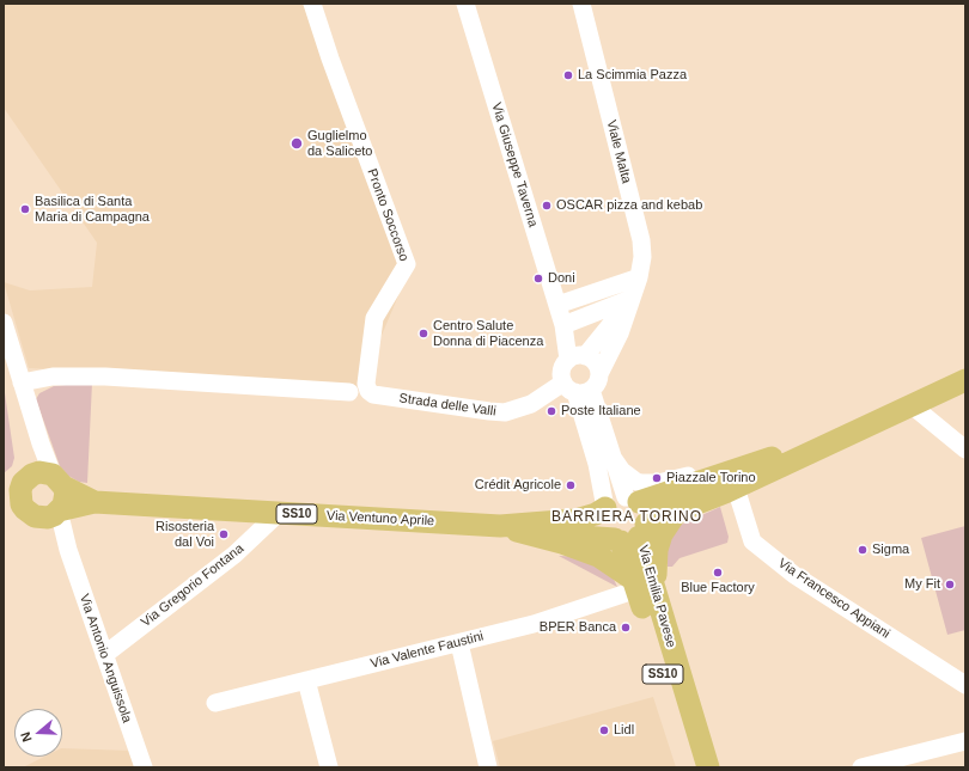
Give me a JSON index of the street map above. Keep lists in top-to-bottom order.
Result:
{
  "streets": {
    "main road": ["SS10", "Via Ventuno Aprile", "Via Emilia Pavese"],
    "street": [
      "Viale Malta",
      "Via Giuseppe Taverna",
      "Pronto Soccorso",
      "Strada delle Valli",
      "Via Gregorio Fontana",
      "Via Francesco Appiani",
      "Via Valente Faustini",
      "Via Antonio Anguissola"
    ]
  },
  "crossings": [
    ["Viale Malta", "Via Giuseppe Taverna"],
    ["Viale Malta", "Strada delle Valli"],
    ["Via Giuseppe Taverna", "Strada delle Valli"],
    ["Pronto Soccorso", "Strada delle Valli"],
    ["SS10", "Via Ventuno Aprile"],
    ["SS10", "Via Emilia Pavese"],
    ["SS10", "Via Valente Faustini"],
    ["Via Ventuno Aprile", "Via Gregorio Fontana"],
    ["Via Ventuno Aprile", "Via Emilia Pavese"],
    ["Via Ventuno Aprile", "Via Antonio Anguissola"],
    ["Via Gregorio Fontana", "Via Antonio Anguissola"],
    ["Via Emilia Pavese", "Via Valente Faustini"]
  ],
  "districts": ["BARRIERA TORINO"],
  "places": [
    "La Scimmia Pazza",
    "Guglielmo da Saliceto",
    "OSCAR pizza and kebab",
    "Basilica di Santa Maria di Campagna",
    "Doni",
    "Centro Salute Donna di Piacenza",
    "Poste Italiane",
    "Piazzale Torino",
    "Crédit Agricole",
    "Risosteria dal Voi",
    "Sigma",
    "Blue Factory",
    "My Fit",
    "BPER Banca",
    "Lidl"
  ],
  "north": "left"
}
